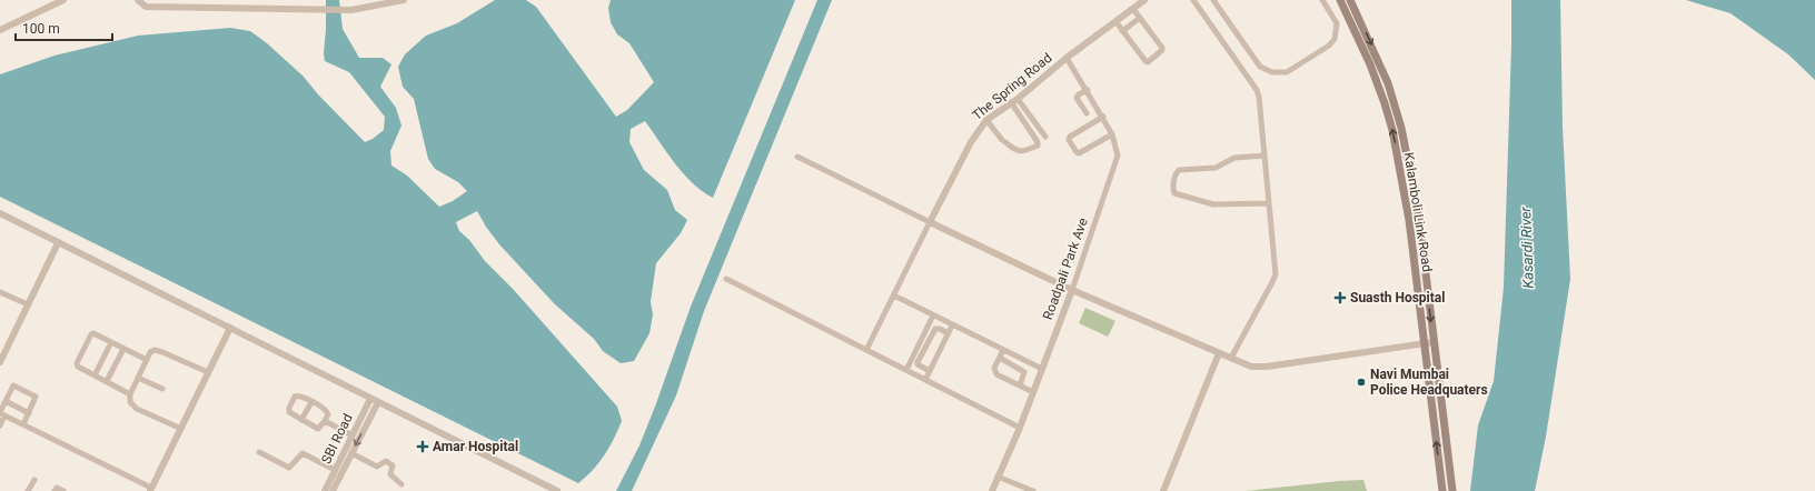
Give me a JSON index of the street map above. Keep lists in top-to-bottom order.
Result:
{
  "streets": {
    "main road": ["Kalamboli Link Road"],
    "street": ["The Spring Road", "Roadpali Park Ave", "SBI Road"]
  },
  "crossings": [
    ["The Spring Road", "Roadpali Park Ave"]
  ],
  "water": ["Kasardi River"],
  "places": {
    "health": ["Suasth Hospital", "Amar Hospital"],
    "other": ["Navi Mumbai Police Headquaters"]
  },
  "scale_bar": "100 m"
}
